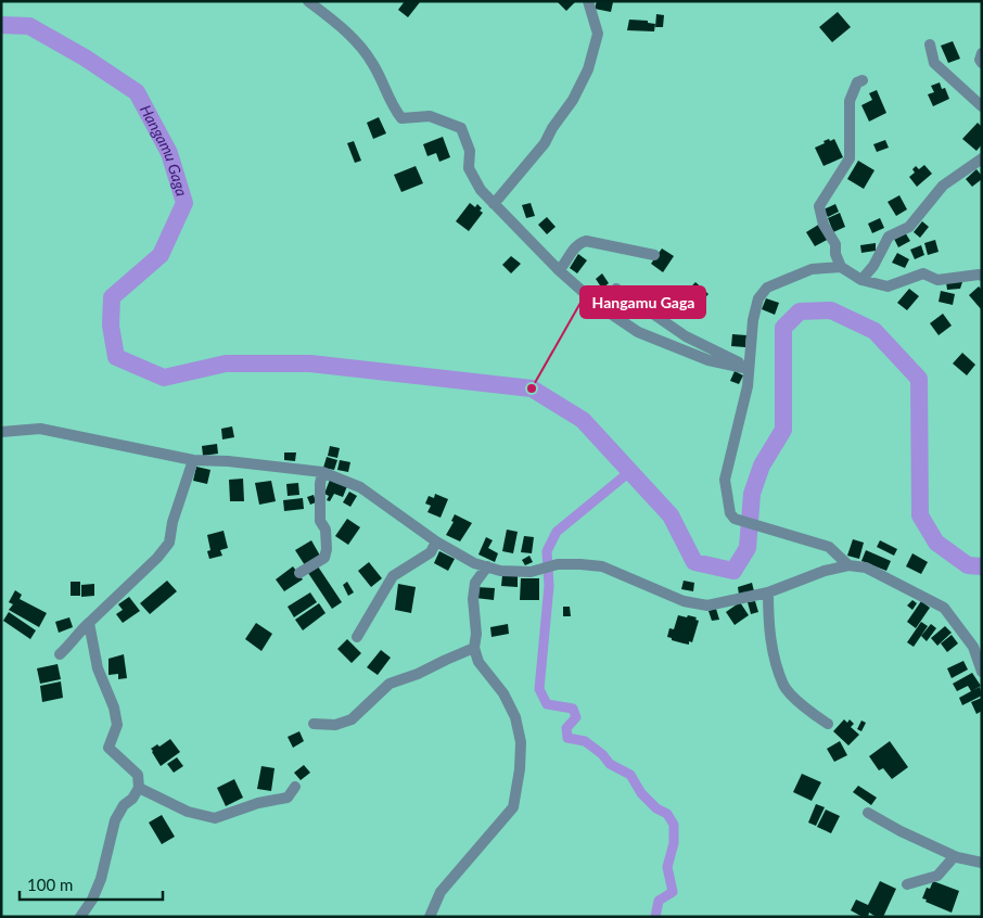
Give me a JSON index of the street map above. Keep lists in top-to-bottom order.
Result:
{
  "water": ["Hangamu Gaga"],
  "places": ["Hangamu Gaga"],
  "scale_bar": "100 m"
}
